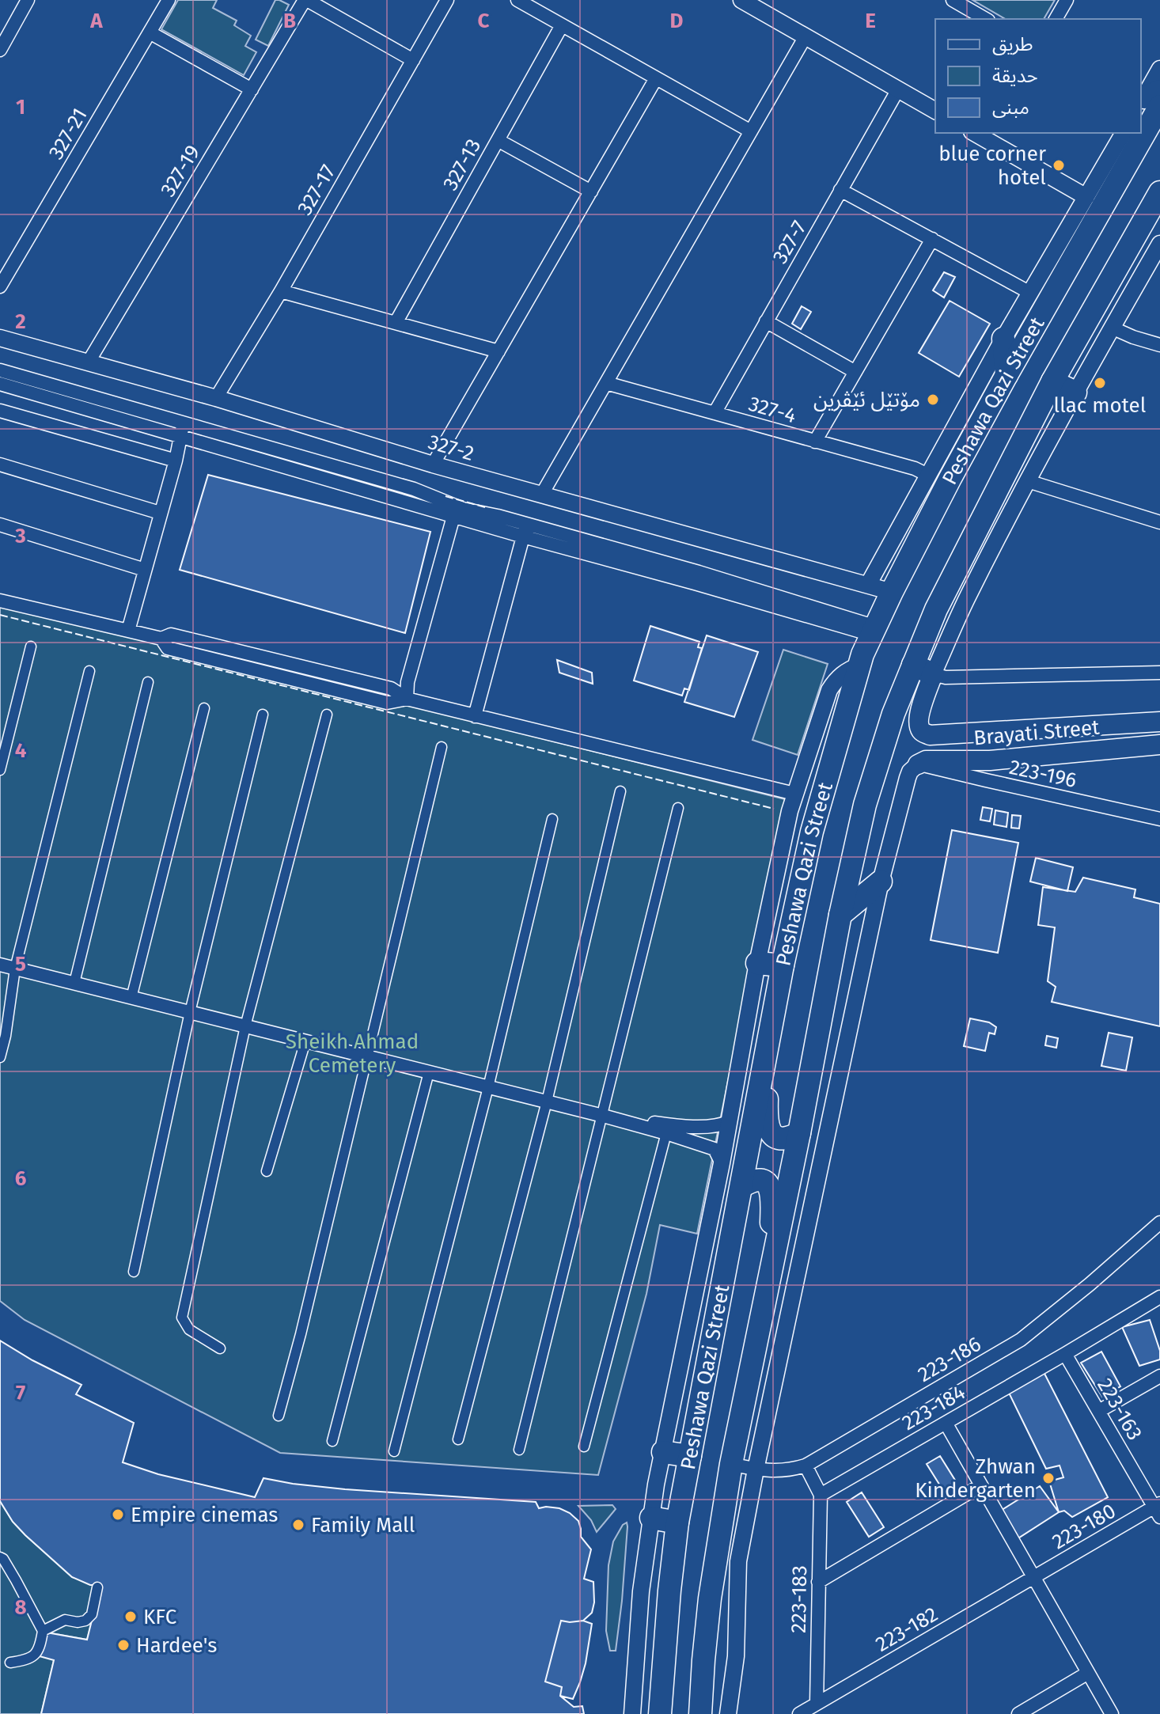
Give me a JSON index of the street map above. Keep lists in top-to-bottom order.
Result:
{
  "streets": {
    "highway": ["Peshawa Qazi Street"],
    "main road": ["Brayati Street"],
    "street": [
      "327-21",
      "327-13",
      "327-19",
      "327-17",
      "327-7",
      "327-4",
      "327-2",
      "223-196",
      "223-186",
      "223-184",
      "223-163",
      "223-180",
      "223-183",
      "223-182"
    ]
  },
  "crossings": [
    ["327-19", "327-2"],
    ["327-17", "327-2"],
    ["327-7", "327-4"],
    ["Peshawa Qazi Street", "327-2"],
    ["Peshawa Qazi Street", "223-186"],
    ["Brayati Street", "223-196"],
    ["223-184", "223-163"],
    ["223-184", "223-183"],
    ["223-163", "223-180"],
    ["223-180", "223-182"],
    ["223-183", "223-182"]
  ],
  "parks": ["Sheikh Ahmad Cemetery"],
  "places": [
    "blue corner hotel",
    "llac motel",
    "مۆتێل ئێڤرین",
    "Zhwan Kindergarten",
    "Empire cinemas",
    "Family Mall",
    "KFC",
    "Hardee's"
  ],
  "legend": ["طريق", "حديقة", "مبنى"],
  "grid": {
    "columns": [
      "A",
      "B",
      "C",
      "D",
      "E"
    ],
    "rows": [
      "1",
      "2",
      "3",
      "4",
      "5",
      "6",
      "7",
      "8"
    ]
  }
}
